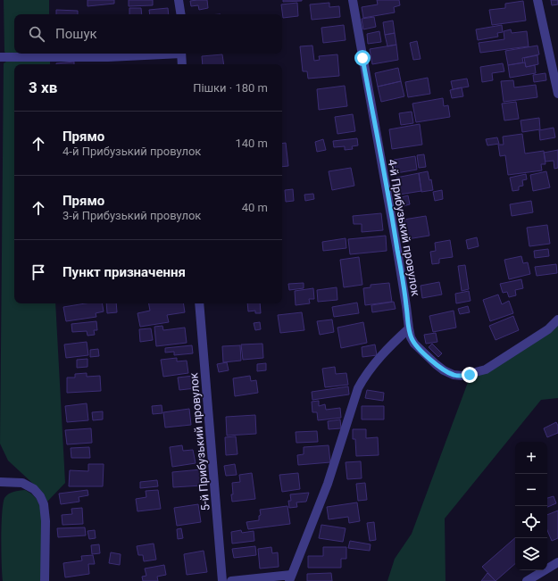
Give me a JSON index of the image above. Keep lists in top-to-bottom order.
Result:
{
  "streets": {
    "street": ["4-й Прибузький провулок", "5-й Прибузький провулок"]
  },
  "page": {
    "search": "Пошук",
    "heading": ["3 хв", "Пішки · 180 m"],
    "list": [
      ["Прямо", "4-й Прибузький провулок", "140 m"],
      ["Прямо", "3-й Прибузький провулок", "40 m"],
      "Пункт призначення"
    ],
    "map_buttons": ["+", "−"]
  }
}
